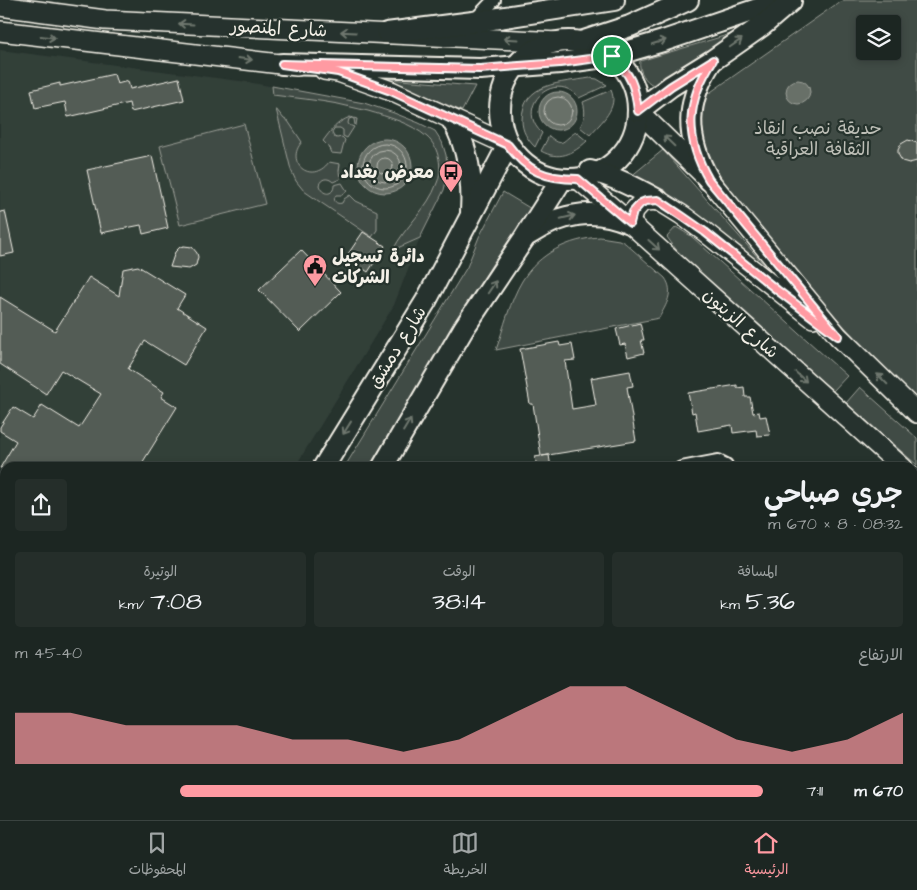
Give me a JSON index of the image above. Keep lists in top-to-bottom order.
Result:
{
  "streets": {
    "main road": ["شارع المنصور", "شارع الزيتون", "شارع دمشق"]
  },
  "crossings": [
    ["شارع المنصور", "شارع دمشق"]
  ],
  "parks": ["حديقة نصب انقاذ الثقافة العراقية"],
  "places": {
    "bus stop": ["معرض بغداد"],
    "public building": ["دائرة تسجيل الشركات"]
  },
  "page": {
    "heading": ["جري صباحي", "08:32 · 8 × 670 m"],
    "stats": [
      ["المسافة", "5.36 km"],
      ["الوقت", "38:14"],
      ["الوتيرة", "7:08 /km"]
    ],
    "chart": ["الارتفاع", "40–45 m"],
    "list": [
      {
        "name": "670 m",
        "note": "7:11"
      }
    ],
    "tabs": ["الرئيسية", "الخريطة", "المحفوظات"]
  }
}
